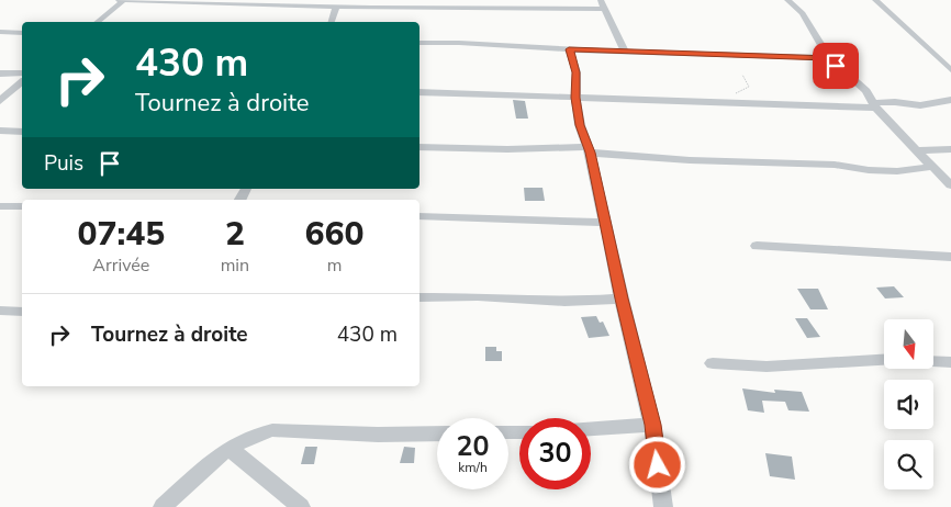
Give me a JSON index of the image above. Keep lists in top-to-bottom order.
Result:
{
  "north": "bottom",
  "page": {
    "turn": ["430 m", "Tournez à droite"],
    "then": "Puis",
    "eta": [
      "07:45",
      "Arrivée",
      "2",
      "min",
      "660",
      "m"
    ],
    "list": [
      {
        "name": "Tournez à droite",
        "value": "430 m"
      }
    ],
    "speed": "20 km/h",
    "limit": "30"
  }
}
